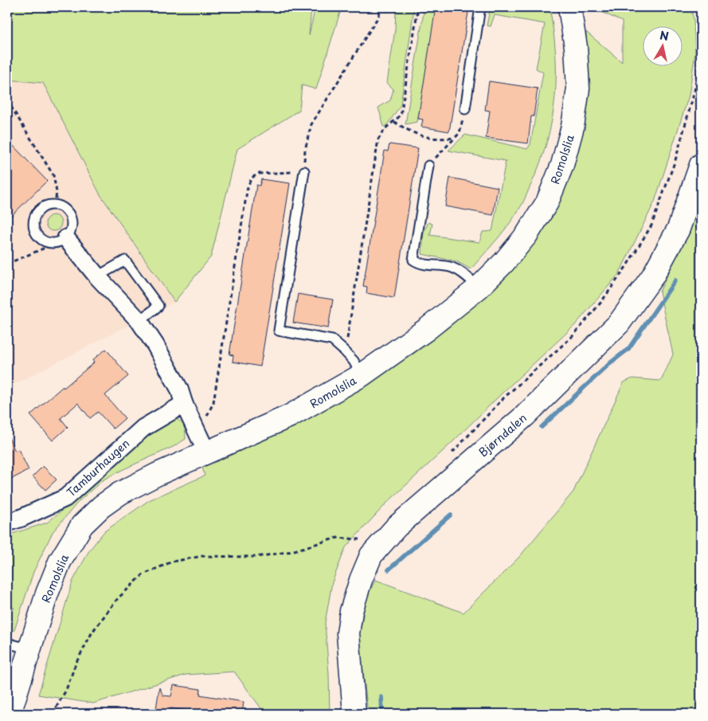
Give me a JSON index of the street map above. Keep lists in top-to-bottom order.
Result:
{
  "streets": {
    "street": ["Romolslia", "Bjørndalen", "Tamburhaugen"]
  },
  "north": "top"
}
